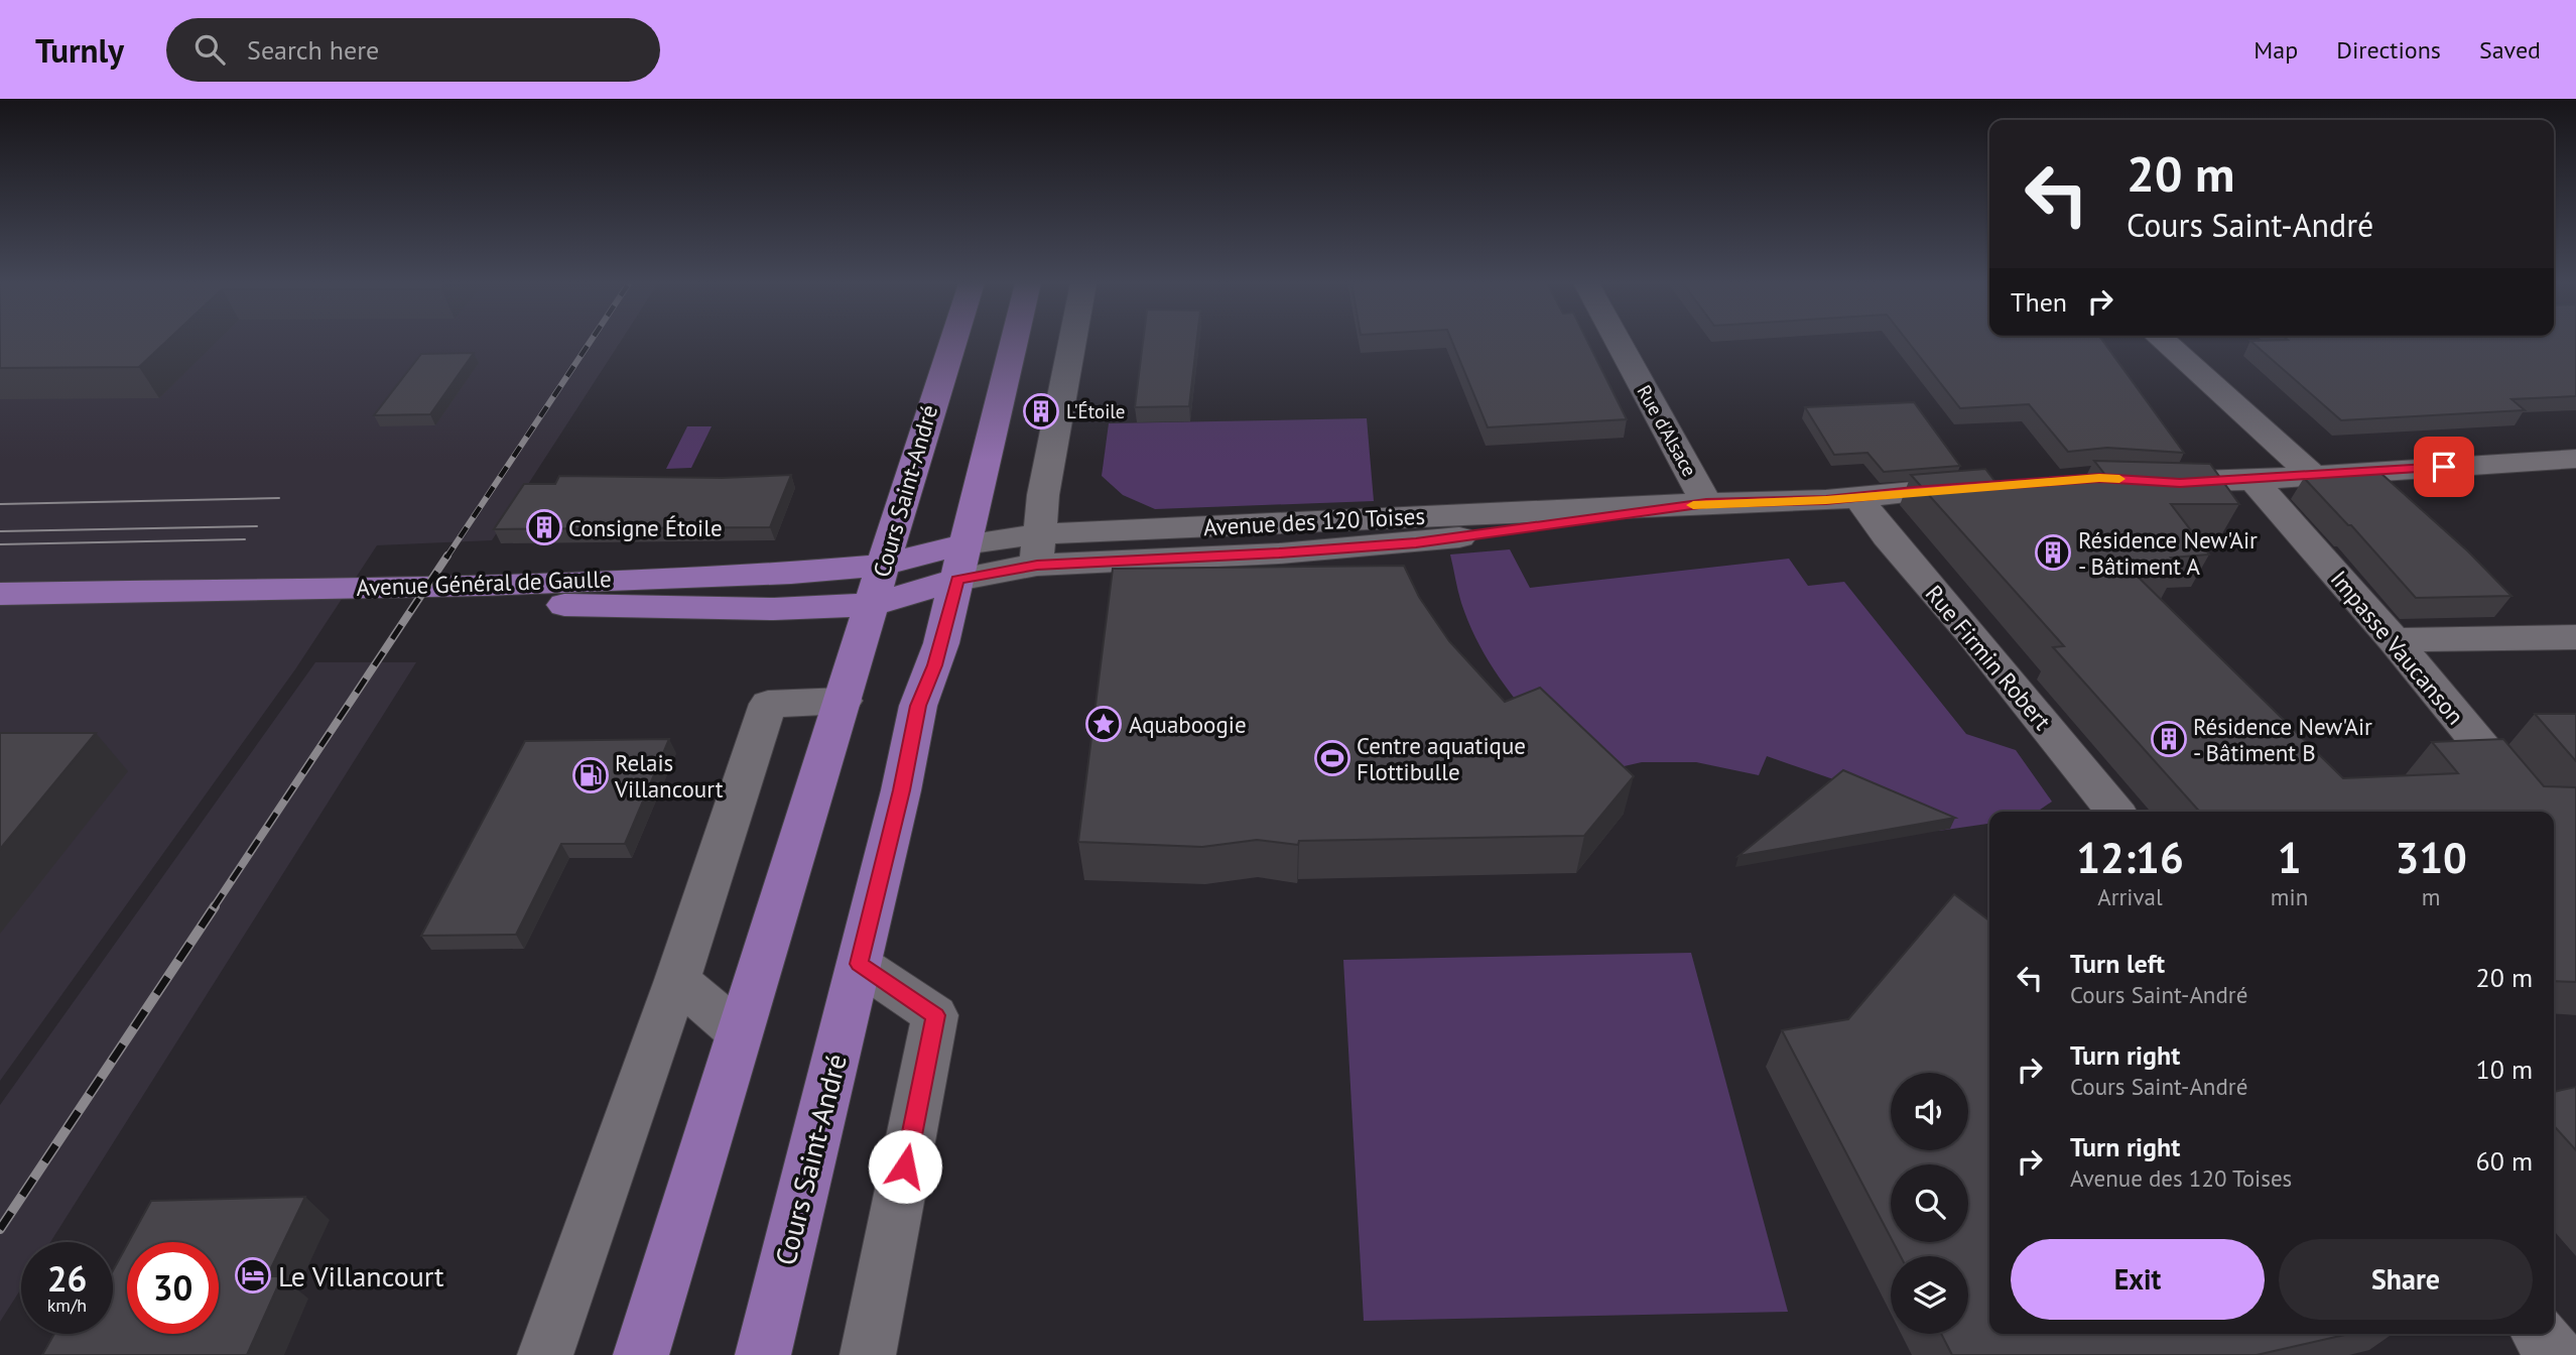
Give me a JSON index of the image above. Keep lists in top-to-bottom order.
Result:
{
  "streets": {
    "main road": ["Cours Saint-André", "Avenue Général de Gaulle"],
    "street": [
      "Rue d'Alsace",
      "Avenue des 120 Toises",
      "Impasse Vaucanson",
      "Rue Firmin Robert"
    ]
  },
  "crossings": [
    ["Rue d'Alsace", "Avenue des 120 Toises"],
    ["Cours Saint-André", "Avenue des 120 Toises"],
    ["Cours Saint-André", "Avenue Général de Gaulle"],
    ["Avenue des 120 Toises", "Avenue Général de Gaulle"],
    ["Avenue des 120 Toises", "Rue Firmin Robert"]
  ],
  "places": {
    "building": [
      "L'Étoile",
      "Consigne Étoile",
      "Résidence New'Air - Bâtiment A",
      "Résidence New'Air - Bâtiment B"
    ],
    "place": ["Aquaboogie"],
    "sports": ["Centre aquatique Flottibulle"],
    "fuel station": ["Relais Villancourt"],
    "hotel": ["Le Villancourt"]
  },
  "page": {
    "header": "Turnly",
    "search": "Search here",
    "nav": ["Map", "Directions", "Saved"],
    "turn": ["20 m", "Cours Saint-André"],
    "then": "Then",
    "eta": [
      "12:16",
      "Arrival",
      "1",
      "min",
      "310",
      "m"
    ],
    "list": [
      {
        "name": "Turn left",
        "note": "Cours Saint-André",
        "value": "20 m"
      },
      {
        "name": "Turn right",
        "note": "Cours Saint-André",
        "value": "10 m"
      },
      {
        "name": "Turn right",
        "note": "Avenue des 120 Toises",
        "value": "60 m"
      }
    ],
    "buttons": ["Exit", "Share"],
    "speed": "26 km/h",
    "limit": "30"
  }
}
